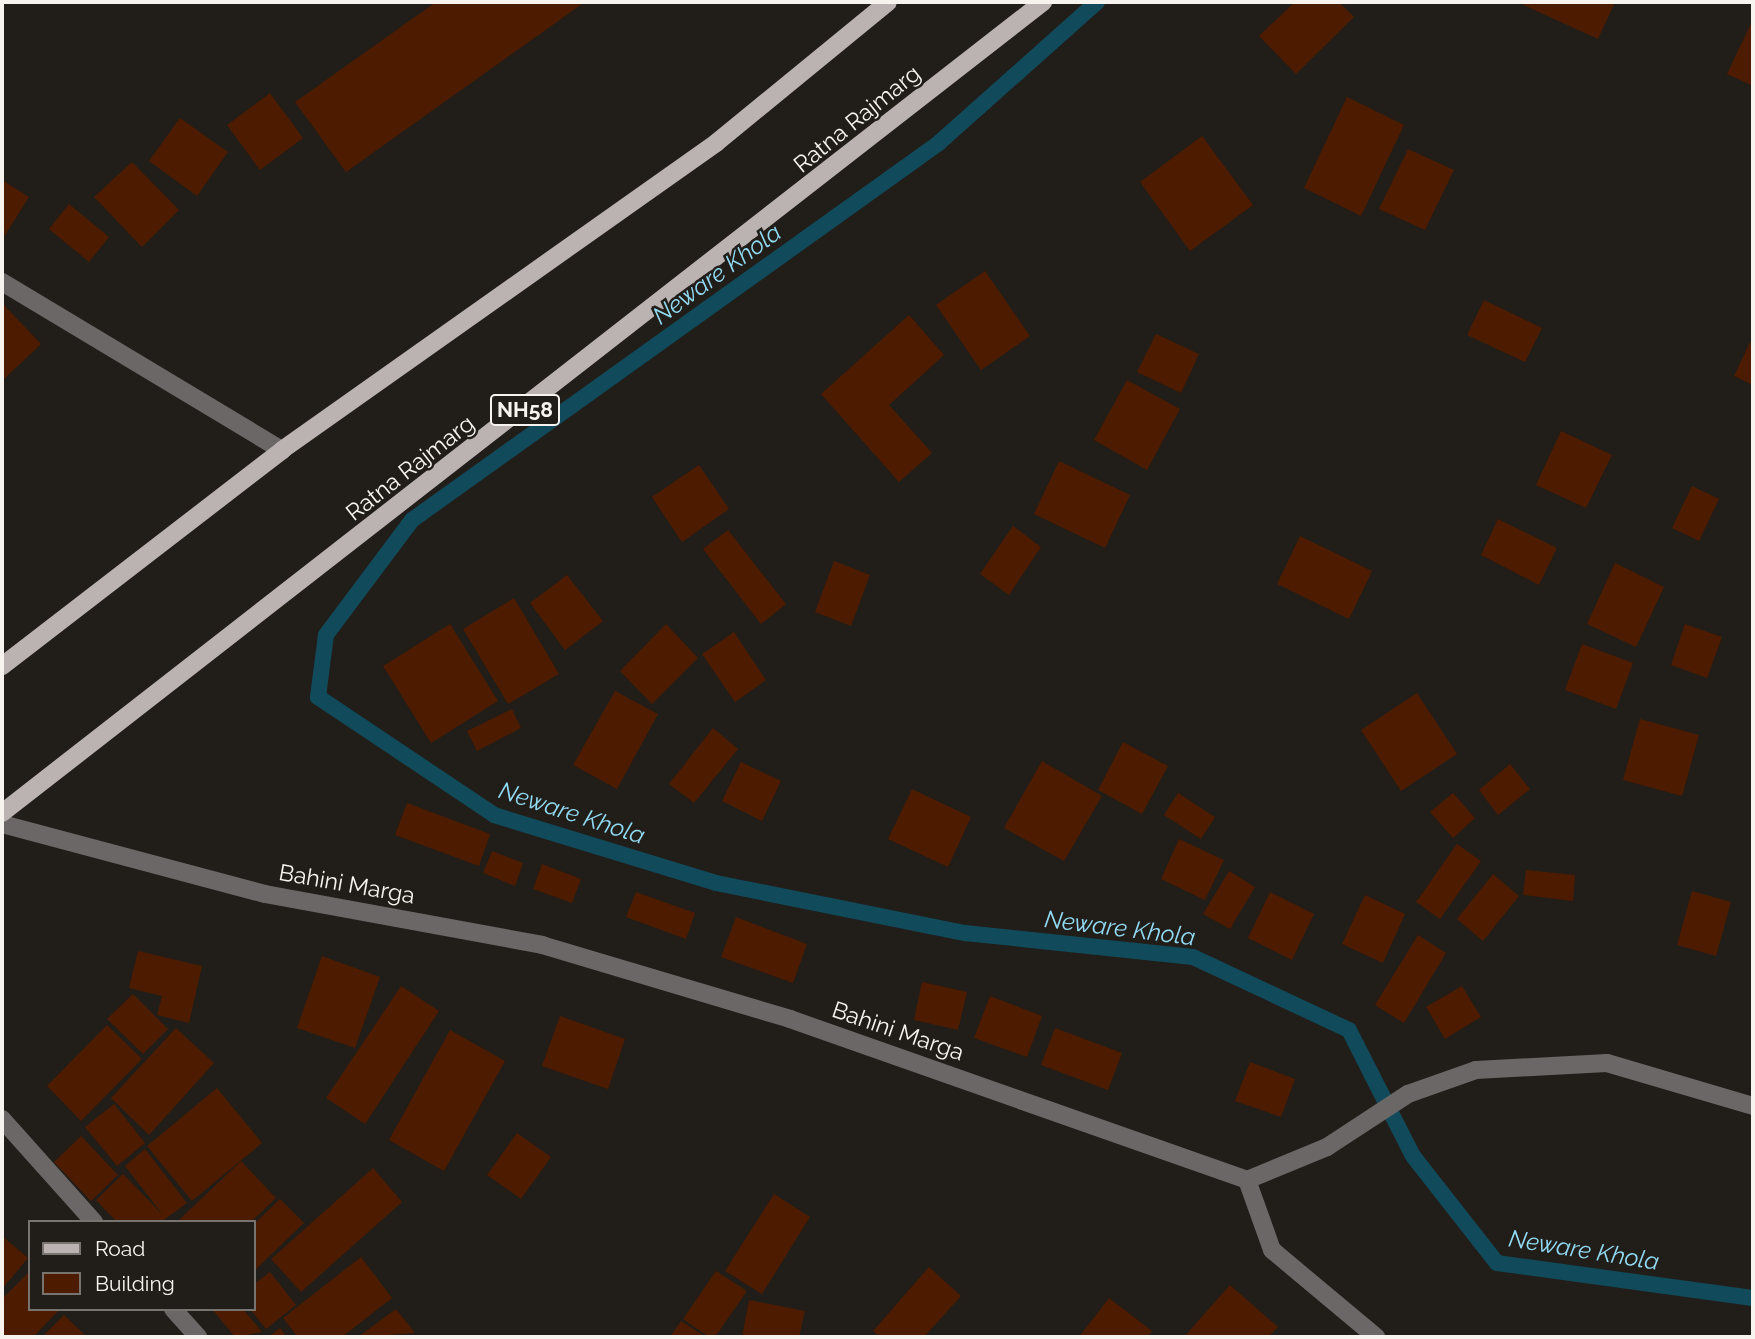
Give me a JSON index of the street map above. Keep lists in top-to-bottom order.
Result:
{
  "streets": {
    "main road": ["Ratna Rajmarg", "NH58"],
    "street": ["Bahini Marga"]
  },
  "water": ["Neware Khola"],
  "legend": ["Road", "Building"]
}
